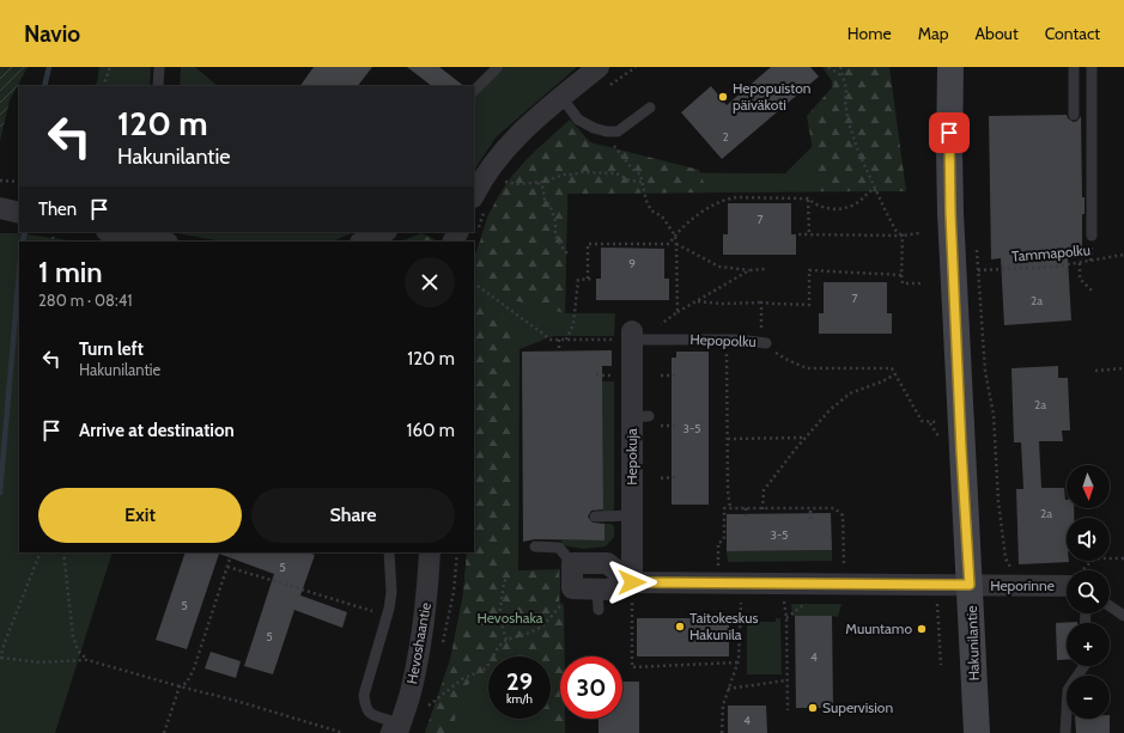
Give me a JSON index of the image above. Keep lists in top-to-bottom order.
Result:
{
  "streets": {
    "main road": ["Hakunilantie"],
    "street": ["Hepokuja", "Heporinne", "Hevoshaantie"],
    "lane": ["Hepopolku"],
    "path": ["Tammapolku"]
  },
  "crossings": [
    ["Hepopolku", "Hepokuja"],
    ["Heporinne", "Hakunilantie"]
  ],
  "parks": ["Hevoshaka"],
  "places": [
    "Hepopuiston päiväkoti",
    "Taitokeskus Hakunila",
    "Muuntamo",
    "Supervision"
  ],
  "house_numbers": [
    "2",
    "7",
    "9",
    "7",
    "2a",
    "2a",
    "3-5",
    "2a",
    "3-5",
    "5",
    "5",
    "5",
    "4",
    "4"
  ],
  "north": "bottom",
  "page": {
    "header": "Navio",
    "nav": [
      "Home",
      "Map",
      "About",
      "Contact"
    ],
    "turn": ["120 m", "Hakunilantie"],
    "then": "Then",
    "heading": ["1 min", "280 m · 08:41"],
    "list": [
      {
        "name": "Turn left",
        "note": "Hakunilantie",
        "value": "120 m"
      },
      {
        "name": "Arrive at destination",
        "value": "160 m"
      }
    ],
    "map_buttons": ["+", "−"],
    "buttons": ["Exit", "Share"],
    "speed": "29 km/h",
    "limit": "30"
  }
}
